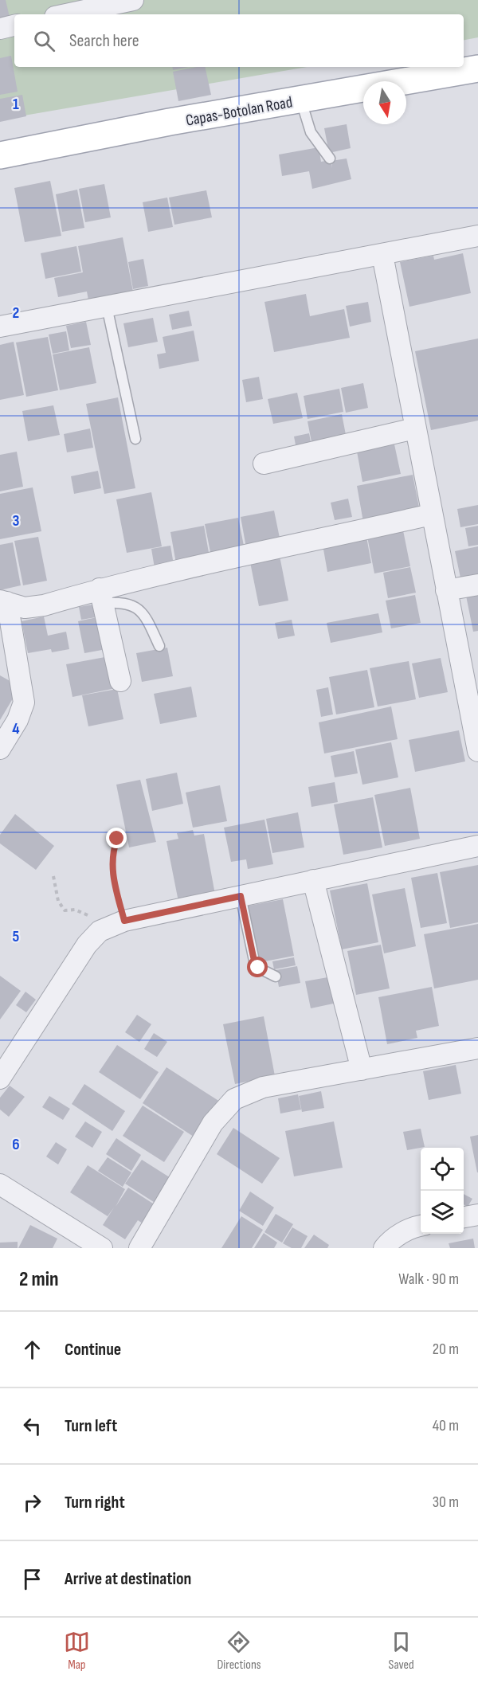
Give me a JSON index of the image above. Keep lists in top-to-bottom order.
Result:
{
  "streets": {
    "main road": ["Capas-Botolan Road"]
  },
  "north": "bottom",
  "page": {
    "search": "Search here",
    "heading": ["2 min", "Walk · 90 m"],
    "list": [
      ["Continue", "20 m"],
      ["Turn left", "40 m"],
      ["Turn right", "30 m"],
      "Arrive at destination"
    ],
    "nav": ["Map", "Directions", "Saved"]
  },
  "grid": {
    "rows": [
      "1",
      "2",
      "3",
      "4",
      "5",
      "6"
    ]
  }
}
